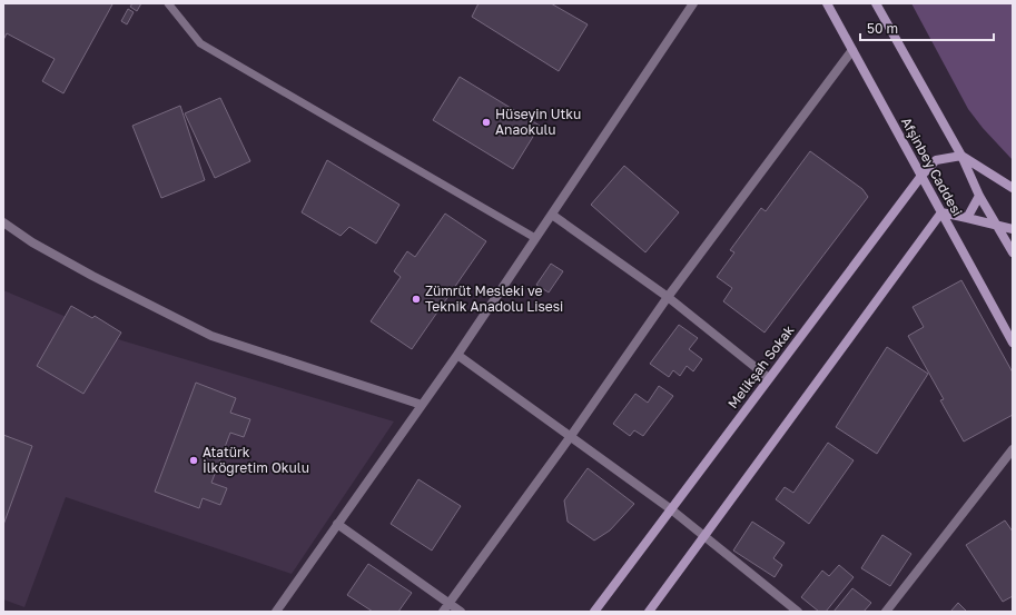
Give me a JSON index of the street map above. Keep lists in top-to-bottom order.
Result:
{
  "streets": {
    "street": ["Afşinbey Caddesi", "Melikşah Sokak"]
  },
  "crossings": [
    ["Afşinbey Caddesi", "Melikşah Sokak"]
  ],
  "places": ["Hüseyin Utku Anaokulu", "Zümrüt Mesleki ve Teknik Anadolu Lisesi", "Atatürk İlköğretim Okulu"],
  "scale_bar": "50 m"
}
